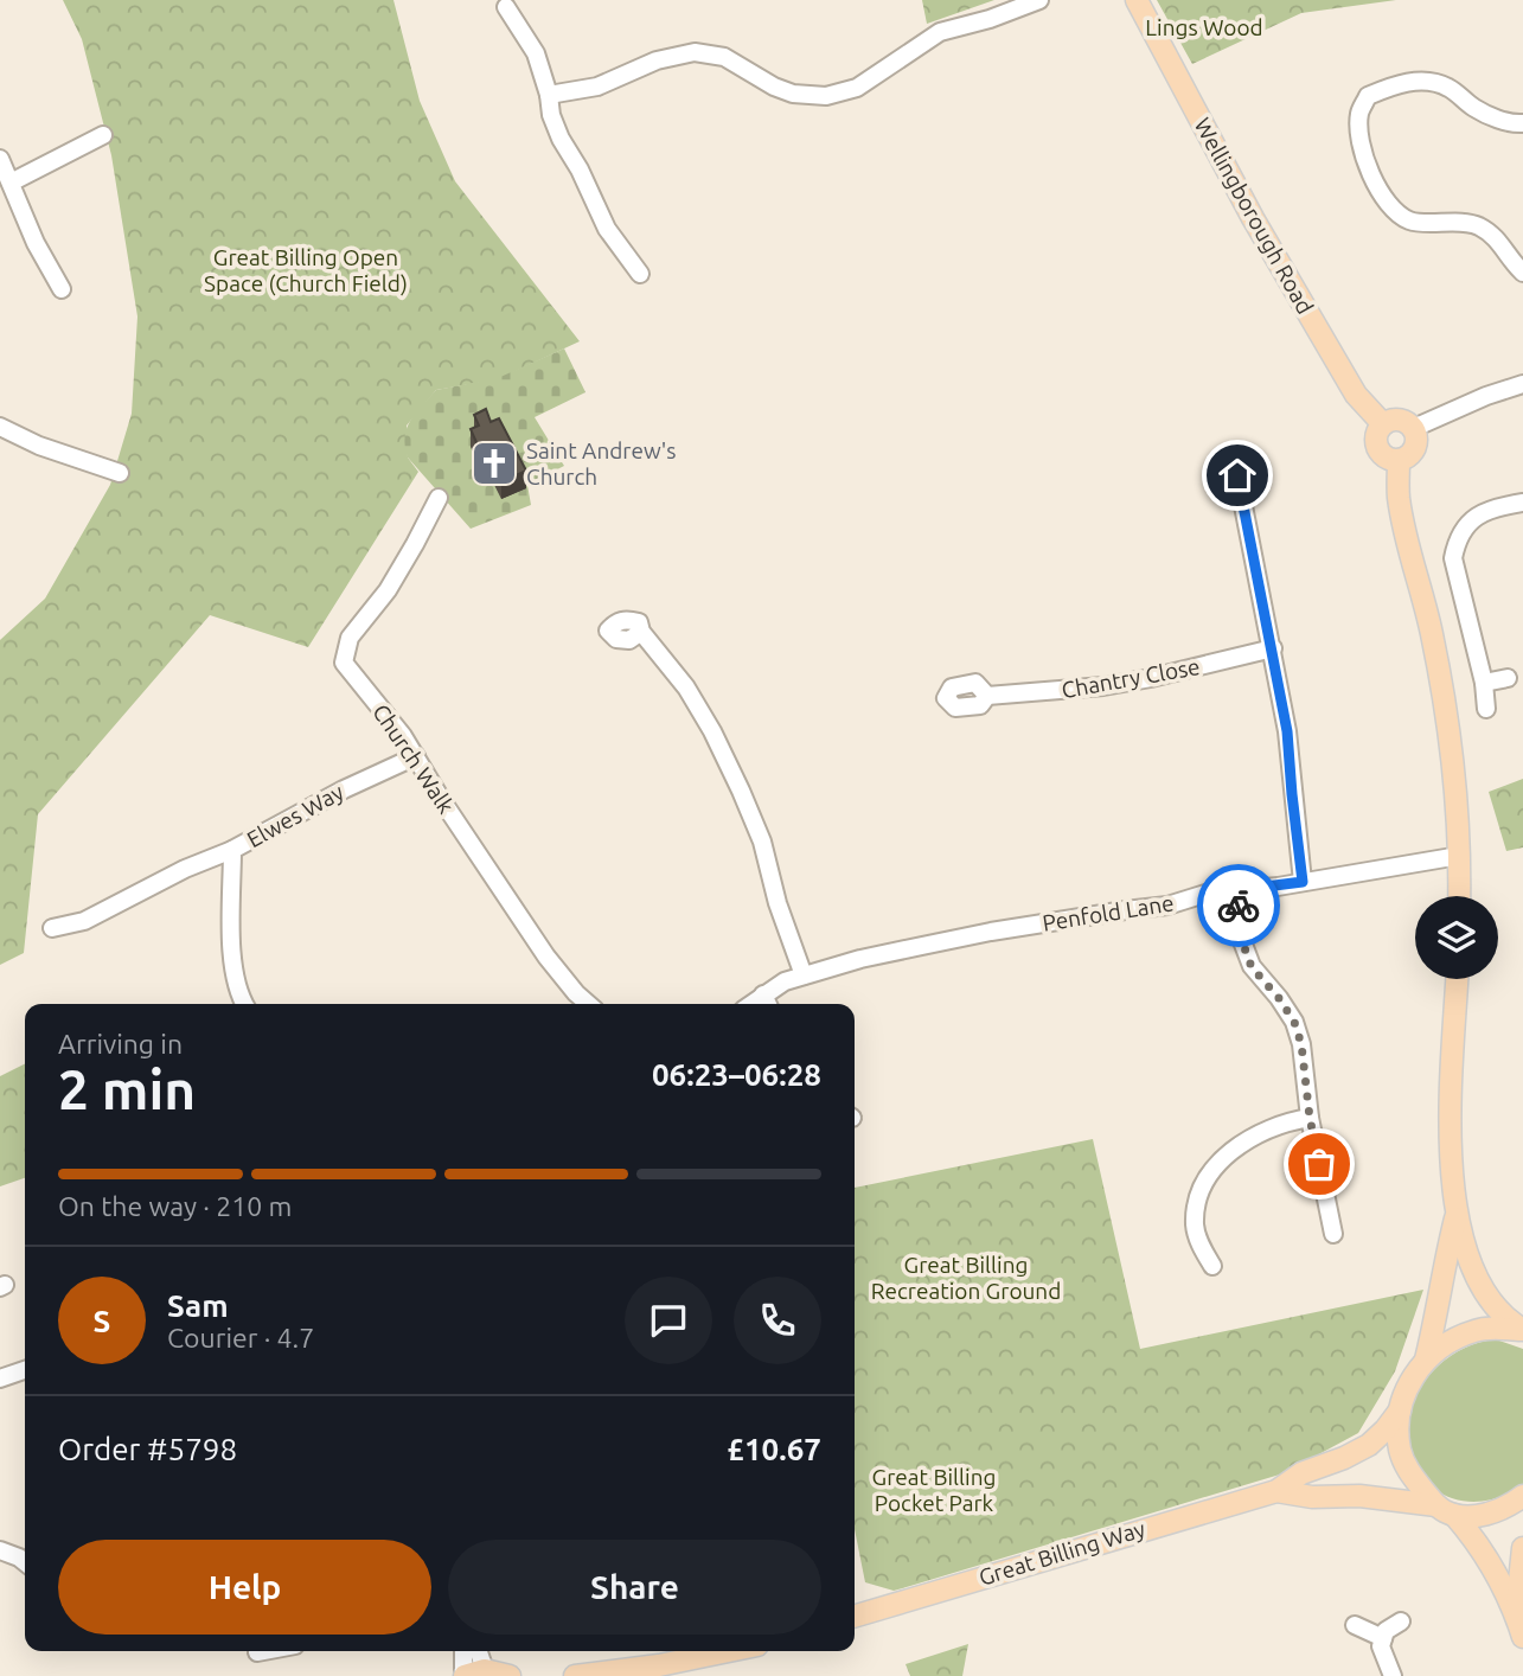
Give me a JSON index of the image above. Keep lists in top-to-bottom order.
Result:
{
  "streets": {
    "main road": ["Wellingborough Road", "Great Billing Way"],
    "street": [
      "Chantry Close",
      "Church Walk",
      "Elwes Way",
      "Penfold Lane"
    ]
  },
  "crossings": [
    ["Church Walk", "Elwes Way"]
  ],
  "parks": [
    "Lings Wood",
    "Great Billing Open Space (Church Field)",
    "Great Billing Recreation Ground",
    "Great Billing Pocket Park"
  ],
  "places": {
    "church": ["Saint Andrew's Church"]
  },
  "page": {
    "heading": ["2 min", "Arriving in", "06:23–06:28"],
    "panel": [
      "Sam",
      "Courier · 4.7",
      "Order #5798",
      "£10.67"
    ],
    "bar": "On the way · 210 m",
    "round": "S",
    "buttons": ["Help", "Share"]
  }
}
